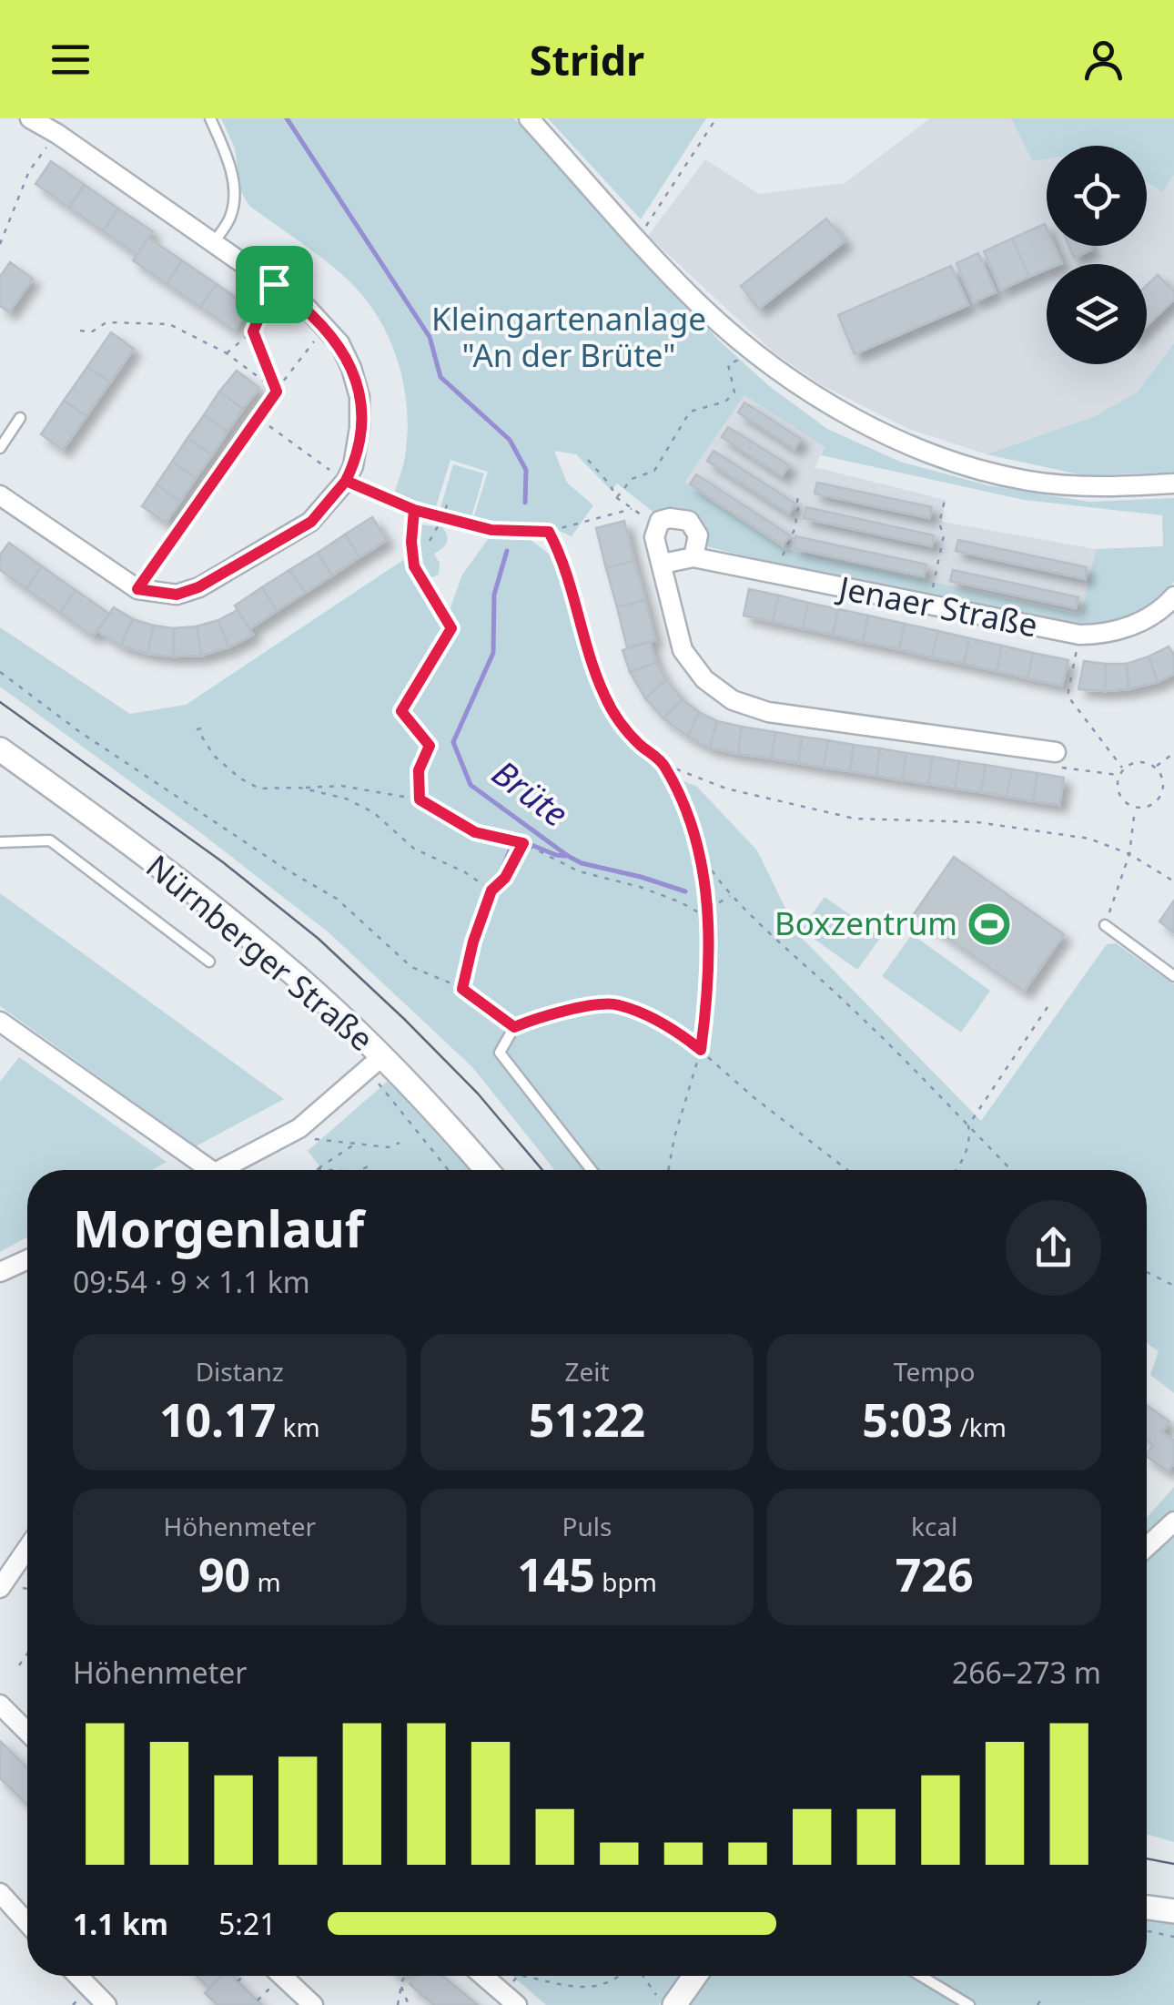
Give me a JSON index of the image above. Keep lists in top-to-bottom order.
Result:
{
  "streets": {
    "street": ["Jenaer Straße", "Nürnberger Straße"]
  },
  "water": ["Brüte"],
  "parks": ["Kleingartenanlage \"An der Brüte\""],
  "places": {
    "sports": ["Boxzentrum"]
  },
  "page": {
    "header": "Stridr",
    "heading": ["Morgenlauf", "09:54 · 9 × 1.1 km"],
    "stats": [
      ["Distanz", "10.17 km"],
      ["Zeit", "51:22"],
      ["Tempo", "5:03 /km"],
      ["Höhenmeter", "90 m"],
      ["Puls", "145 bpm"],
      ["kcal", "726"]
    ],
    "chart": ["Höhenmeter", "266–273 m"],
    "list": [
      {
        "name": "1.1 km",
        "note": "5:21"
      }
    ]
  }
}
